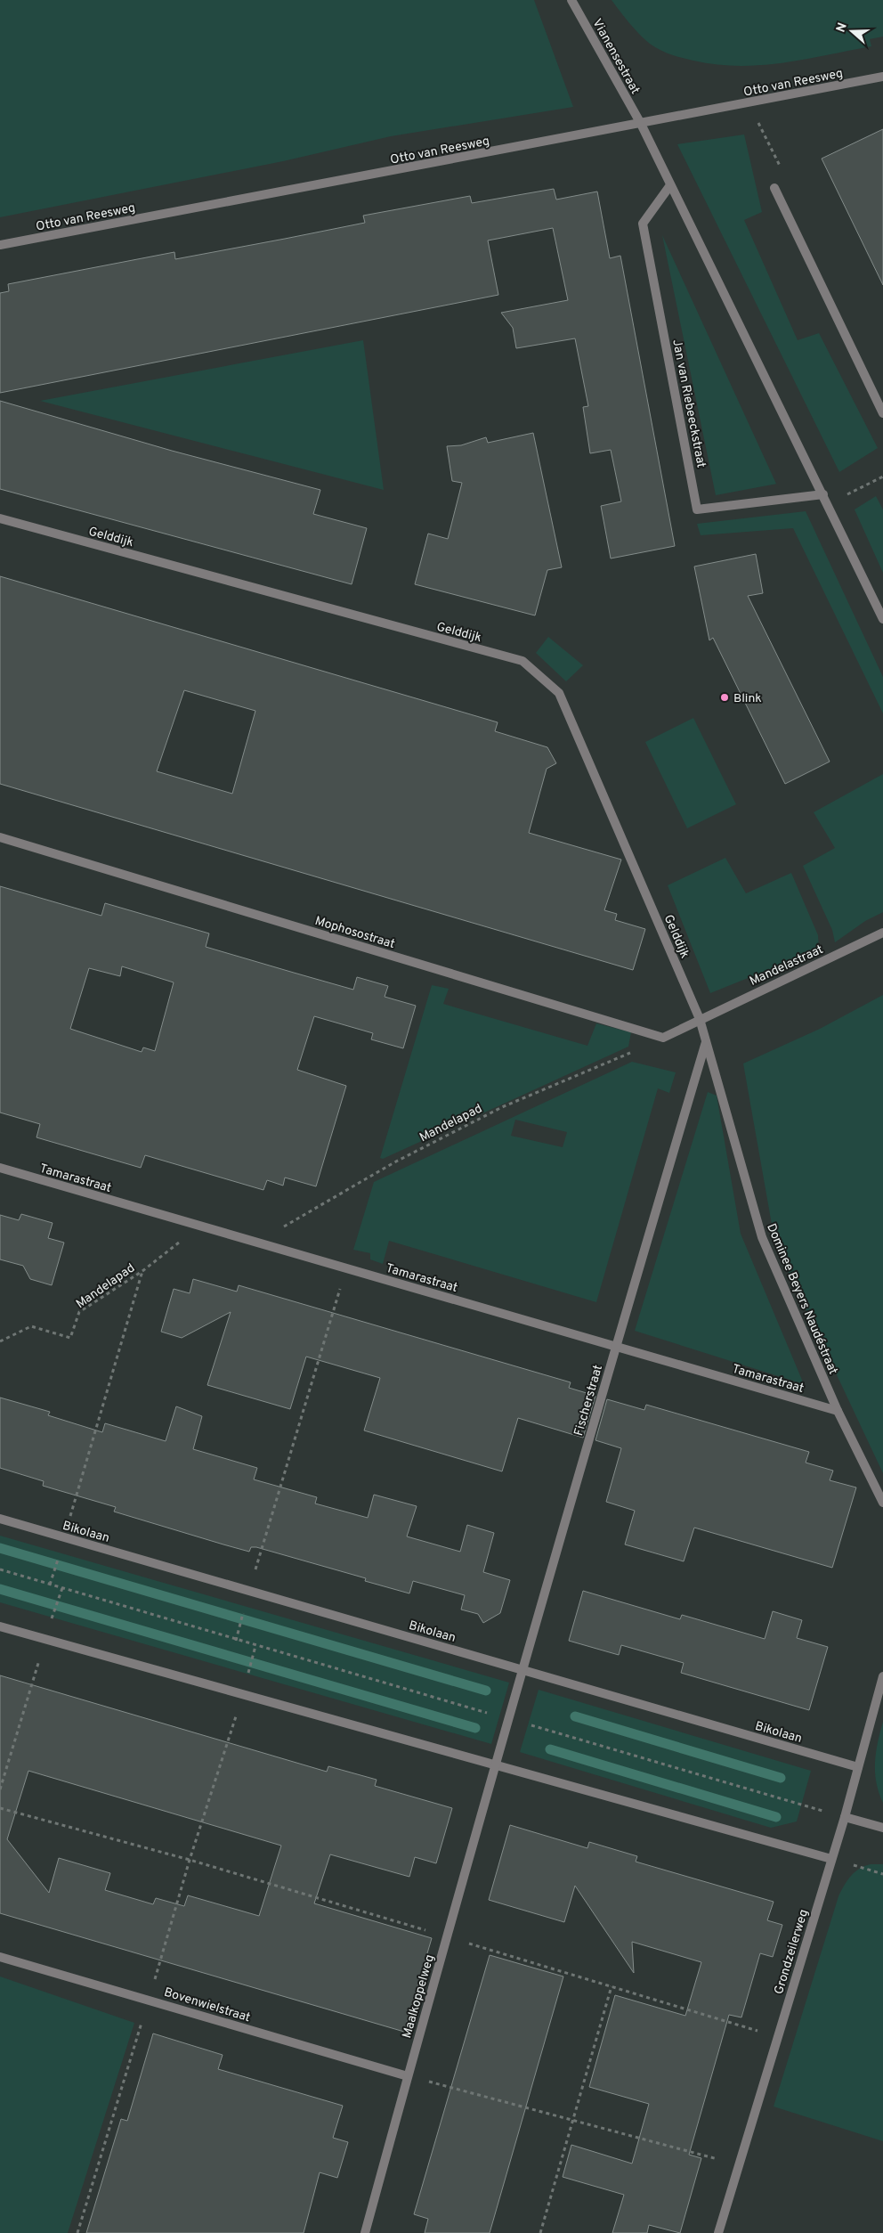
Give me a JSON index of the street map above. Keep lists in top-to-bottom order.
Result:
{
  "streets": {
    "street": [
      "Vianensestraat",
      "Otto van Reesweg",
      "Jan van Riebeeckstraat",
      "Gelddijk",
      "Mophosostraat",
      "Mandelastraat",
      "Tamarastraat",
      "Dominee Beyers Naudéstraat",
      "Fischerstraat",
      "Bikolaan",
      "Grondzeilerweg",
      "Maalkoppelweg",
      "Bovenwielstraat"
    ],
    "path": ["Mandelapad"]
  },
  "crossings": [
    ["Vianensestraat", "Otto van Reesweg"],
    ["Gelddijk", "Mandelastraat"],
    ["Gelddijk", "Dominee Beyers Naudéstraat"],
    ["Mophosostraat", "Mandelapad"],
    ["Mandelastraat", "Dominee Beyers Naudéstraat"],
    ["Mandelapad", "Tamarastraat"],
    ["Tamarastraat", "Dominee Beyers Naudéstraat"],
    ["Tamarastraat", "Fischerstraat"],
    ["Dominee Beyers Naudéstraat", "Fischerstraat"],
    ["Fischerstraat", "Bikolaan"],
    ["Fischerstraat", "Maalkoppelweg"],
    ["Bikolaan", "Grondzeilerweg"],
    ["Maalkoppelweg", "Bovenwielstraat"]
  ],
  "places": ["Blink"],
  "north": "left"
}
